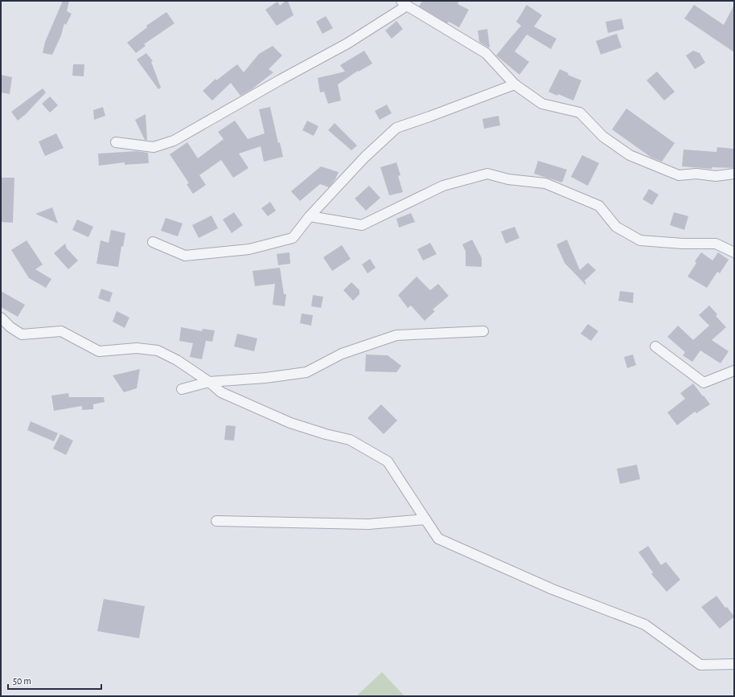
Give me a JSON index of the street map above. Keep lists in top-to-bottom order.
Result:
{
  "scale_bar": "50 m"
}
